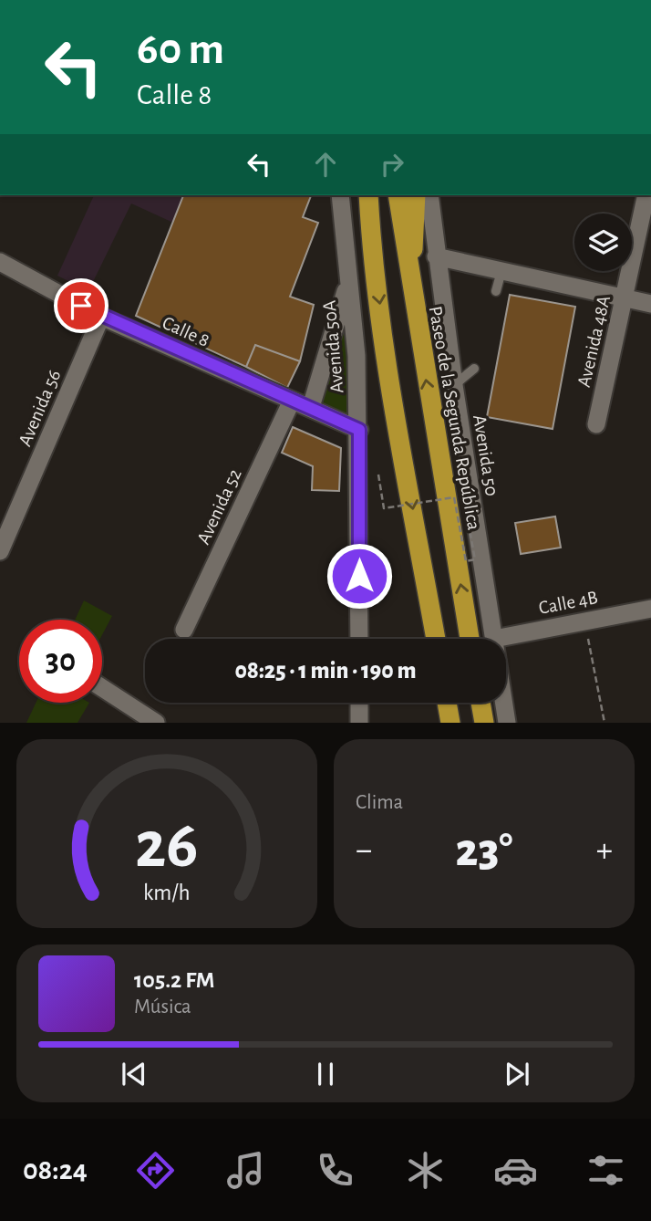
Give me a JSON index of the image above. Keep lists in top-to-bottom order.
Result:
{
  "streets": {
    "highway": ["Paseo de la Segunda República"],
    "street": [
      "Calle 8",
      "Avenida 48A",
      "Avenida 50A",
      "Avenida 56",
      "Avenida 50",
      "Avenida 52",
      "Calle 4B"
    ]
  },
  "crossings": [
    ["Calle 8", "Avenida 50A"],
    ["Calle 8", "Avenida 56"],
    ["Calle 8", "Avenida 52"],
    ["Avenida 50", "Calle 4B"]
  ],
  "page": {
    "turn": ["60 m", "Calle 8"],
    "limit": "30",
    "trip": "08:25 · 1 min · 190 m",
    "tile": "Clima",
    "heat": ["−", "23°", "+"],
    "song": ["105.2 FM", "Música"],
    "tabs": "08:24",
    "gauge": ["26", "km/h"]
  }
}
